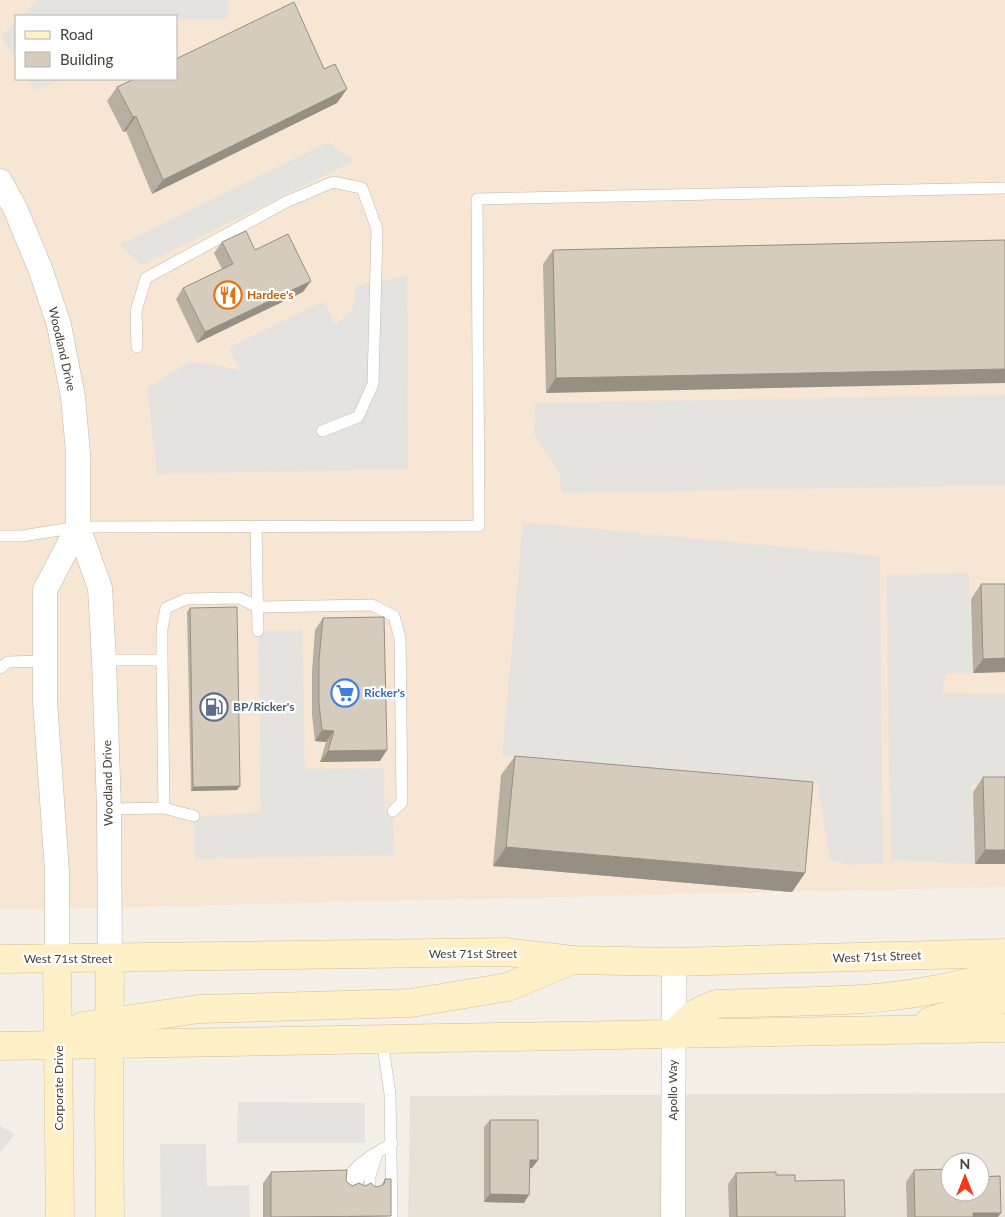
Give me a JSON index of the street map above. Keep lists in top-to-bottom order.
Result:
{
  "streets": {
    "main road": ["Woodland Drive", "West 71st Street", "Corporate Drive"],
    "street": ["Apollo Way"]
  },
  "crossings": [
    ["Woodland Drive", "West 71st Street"],
    ["Woodland Drive", "Corporate Drive"],
    ["West 71st Street", "Corporate Drive"],
    ["West 71st Street", "Apollo Way"]
  ],
  "places": {
    "restaurant": ["Hardee's"],
    "supermarket": ["Ricker's"],
    "fuel station": ["BP/Ricker's"]
  },
  "legend": ["Road", "Building"],
  "north": "top"
}
